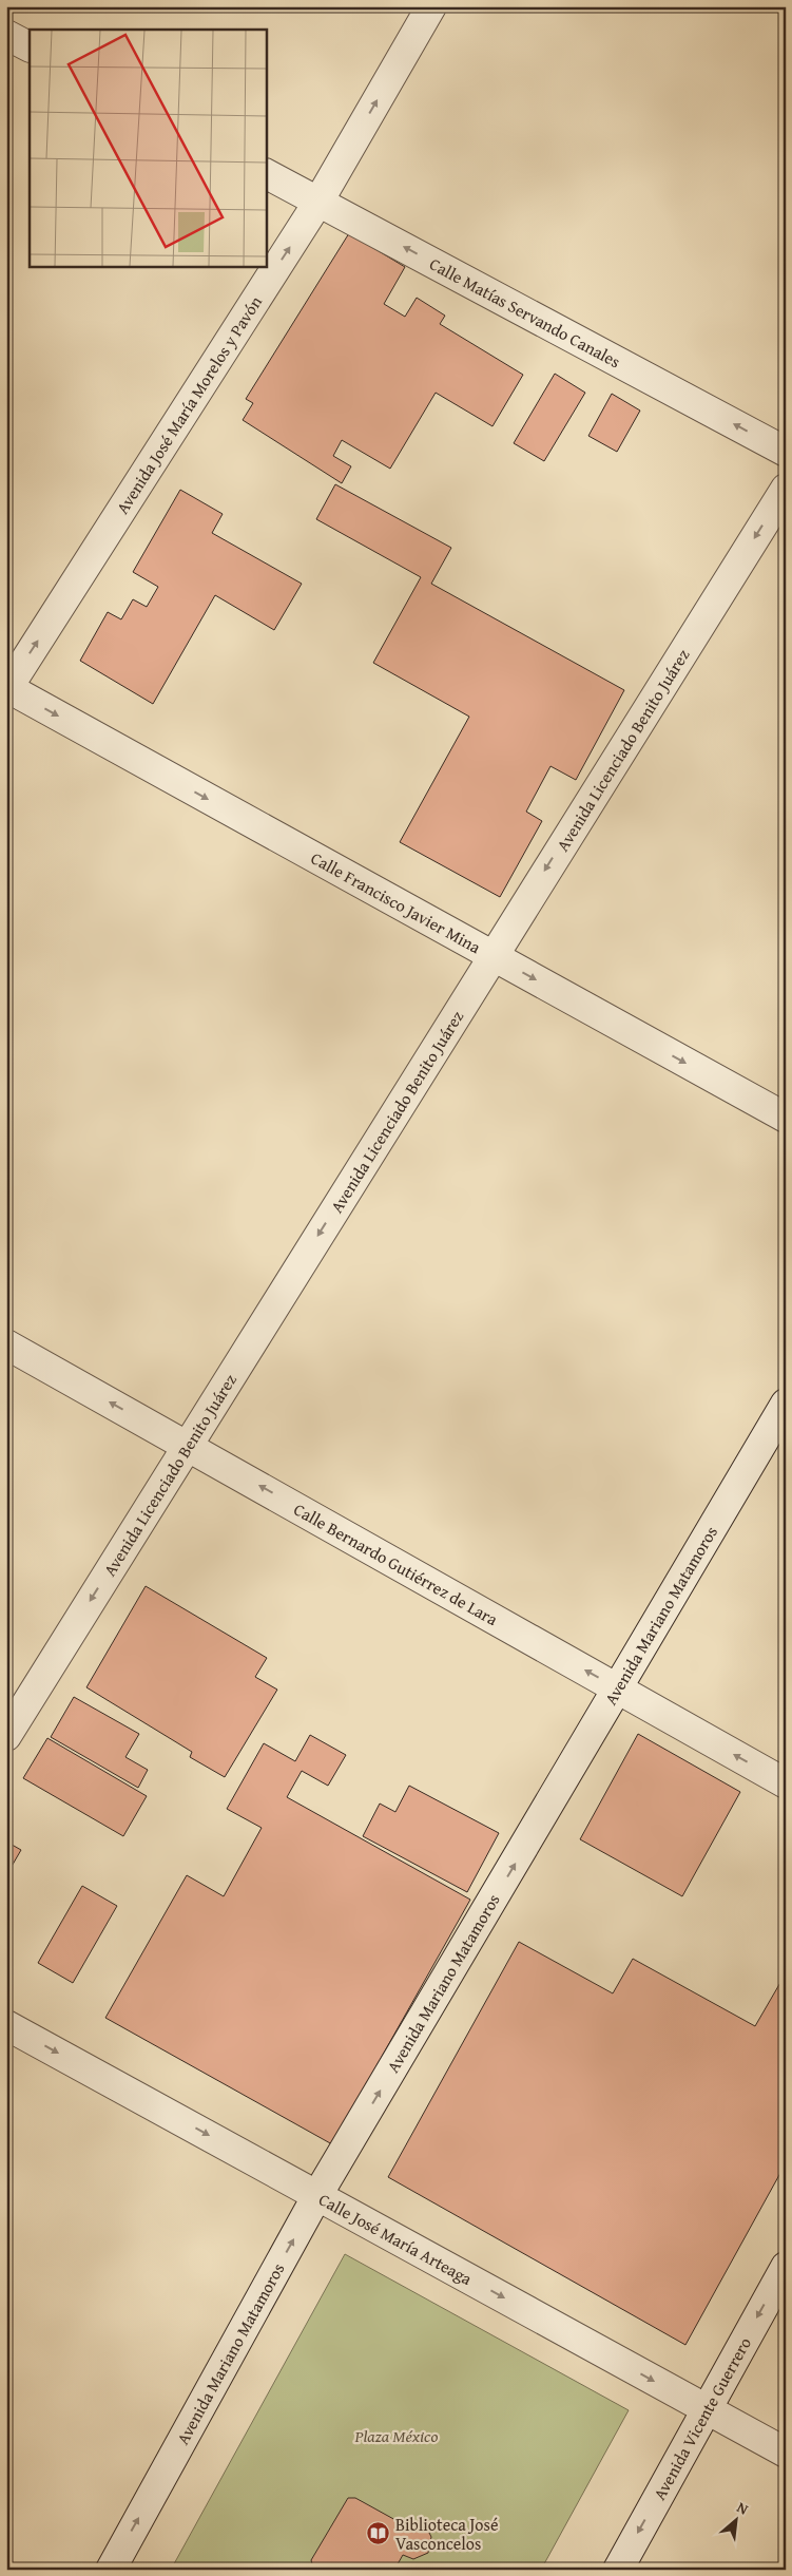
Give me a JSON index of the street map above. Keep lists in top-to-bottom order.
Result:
{
  "streets": {
    "street": [
      "Calle Matías Servando Canales",
      "Avenida José María Morelos y Pavón",
      "Avenida Licenciado Benito Juárez",
      "Calle Francisco Javier Mina",
      "Calle Bernardo Gutiérrez de Lara",
      "Avenida Mariano Matamoros",
      "Calle José María Arteaga",
      "Avenida Vicente Guerrero"
    ]
  },
  "crossings": [
    ["Calle Matías Servando Canales", "Avenida José María Morelos y Pavón"],
    ["Avenida José María Morelos y Pavón", "Calle Francisco Javier Mina"],
    ["Avenida Licenciado Benito Juárez", "Calle Francisco Javier Mina"],
    ["Avenida Licenciado Benito Juárez", "Calle Bernardo Gutiérrez de Lara"],
    ["Calle Bernardo Gutiérrez de Lara", "Avenida Mariano Matamoros"],
    ["Avenida Mariano Matamoros", "Calle José María Arteaga"],
    ["Calle José María Arteaga", "Avenida Vicente Guerrero"]
  ],
  "one_way": [
    "Calle Matías Servando Canales",
    "Avenida José María Morelos y Pavón",
    "Avenida Licenciado Benito Juárez",
    "Calle Francisco Javier Mina",
    "Calle Bernardo Gutiérrez de Lara",
    "Avenida Mariano Matamoros",
    "Calle José María Arteaga",
    "Avenida Vicente Guerrero"
  ],
  "parks": ["Plaza México"],
  "places": {
    "library": ["Biblioteca José Vasconcelos"]
  },
  "north": "top right"
}
